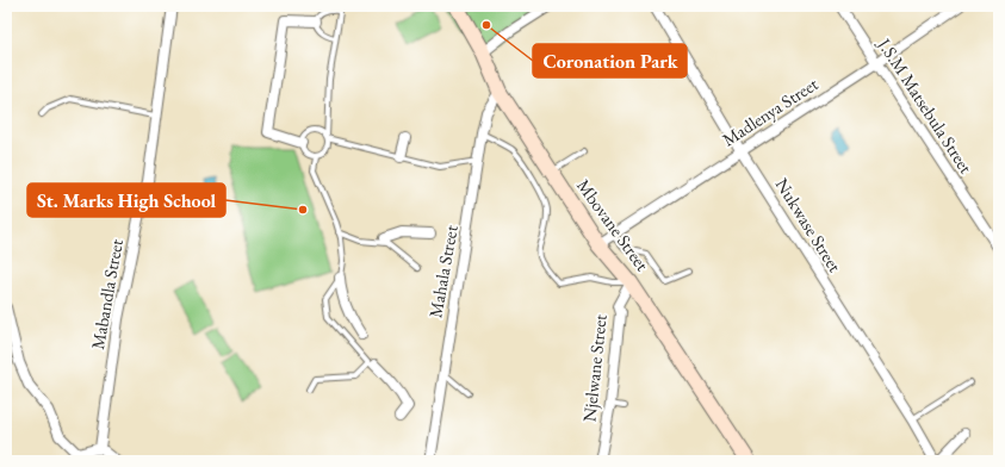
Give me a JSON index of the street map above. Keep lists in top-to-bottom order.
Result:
{
  "streets": {
    "street": [
      "J.S.M Matsebula Street",
      "Madlenya Street",
      "Mbovane Street",
      "Nukwase Street",
      "Mahala Street",
      "Mabandla Street",
      "Njelwane Street"
    ]
  },
  "crossings": [
    ["J.S.M Matsebula Street", "Madlenya Street"],
    ["Madlenya Street", "Mbovane Street"],
    ["Madlenya Street", "Nukwase Street"],
    ["Mbovane Street", "Mahala Street"],
    ["Mbovane Street", "Njelwane Street"]
  ],
  "places": ["Coronation Park", "St. Marks High School"]
}
